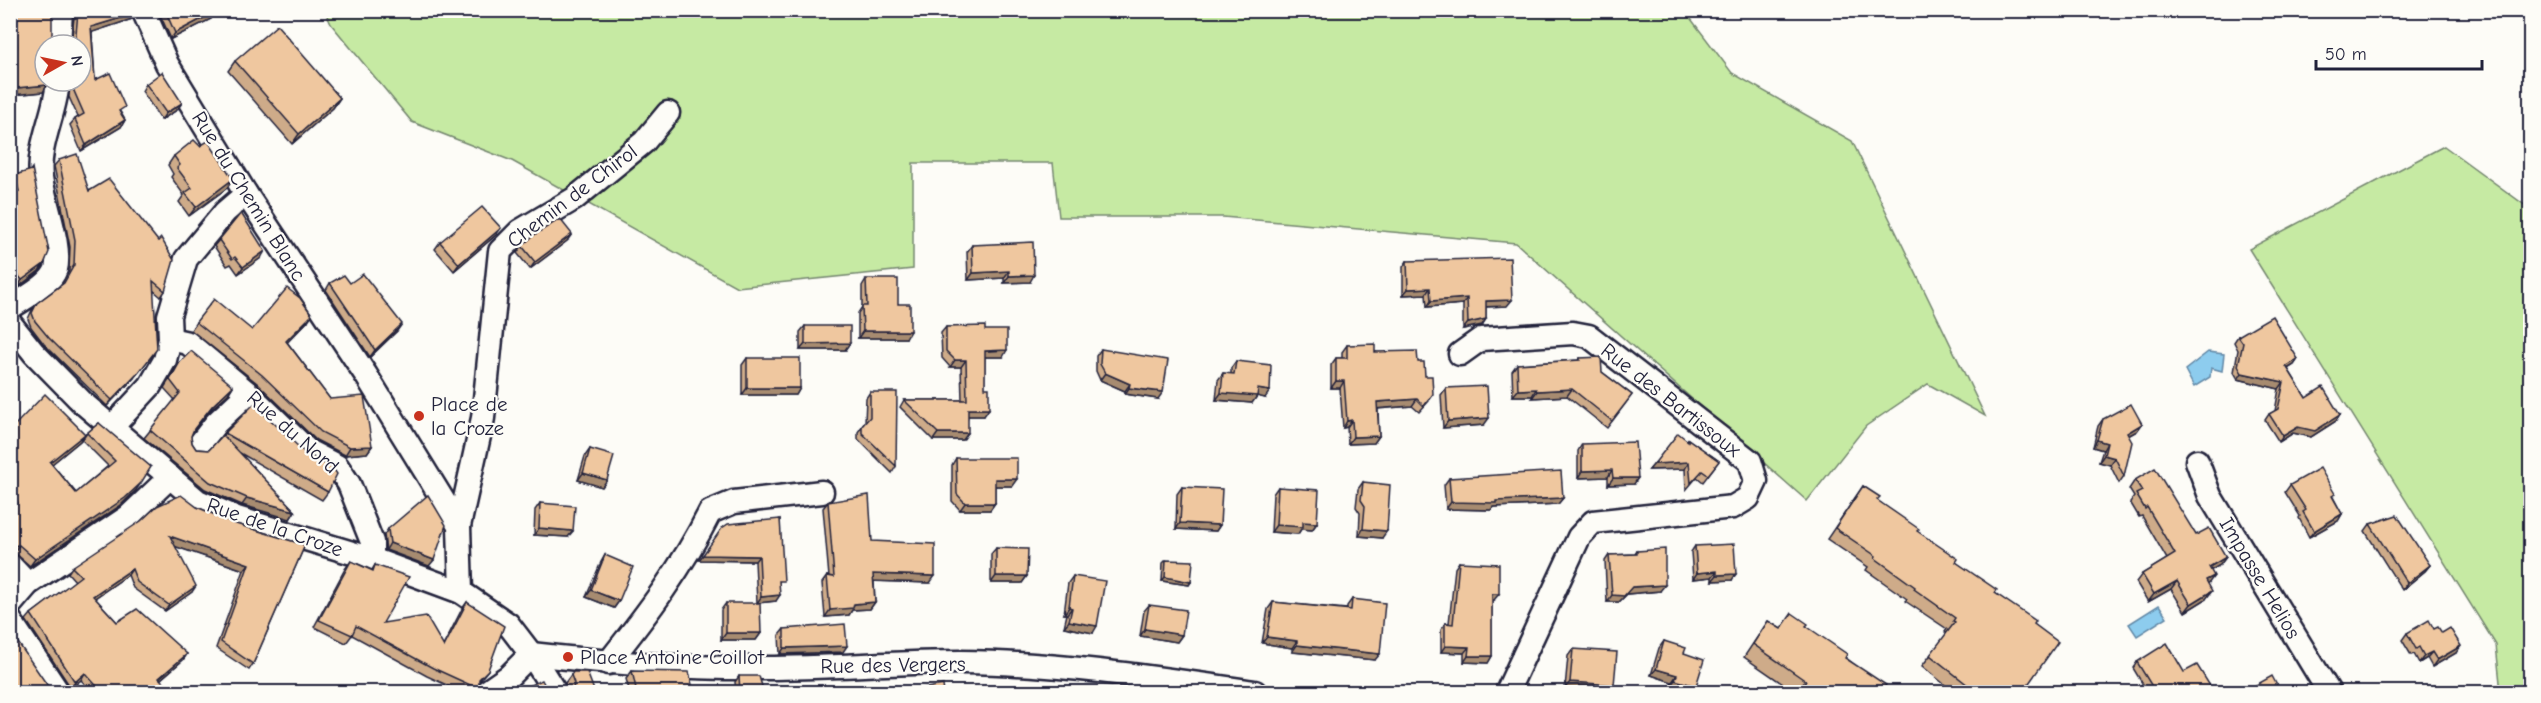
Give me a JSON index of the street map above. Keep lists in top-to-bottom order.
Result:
{
  "streets": {
    "street": [
      "Rue du Chemin Blanc",
      "Chemin de Chirol",
      "Rue des Bartissoux",
      "Rue du Nord",
      "Rue de la Croze",
      "Impasse Helios",
      "Rue des Vergers"
    ]
  },
  "crossings": [
    ["Rue du Chemin Blanc", "Chemin de Chirol"],
    ["Rue du Nord", "Rue de la Croze"]
  ],
  "places": ["Place de la Croze", "Place Antoine Coillot"],
  "scale_bar": "50 m",
  "north": "right"
}
